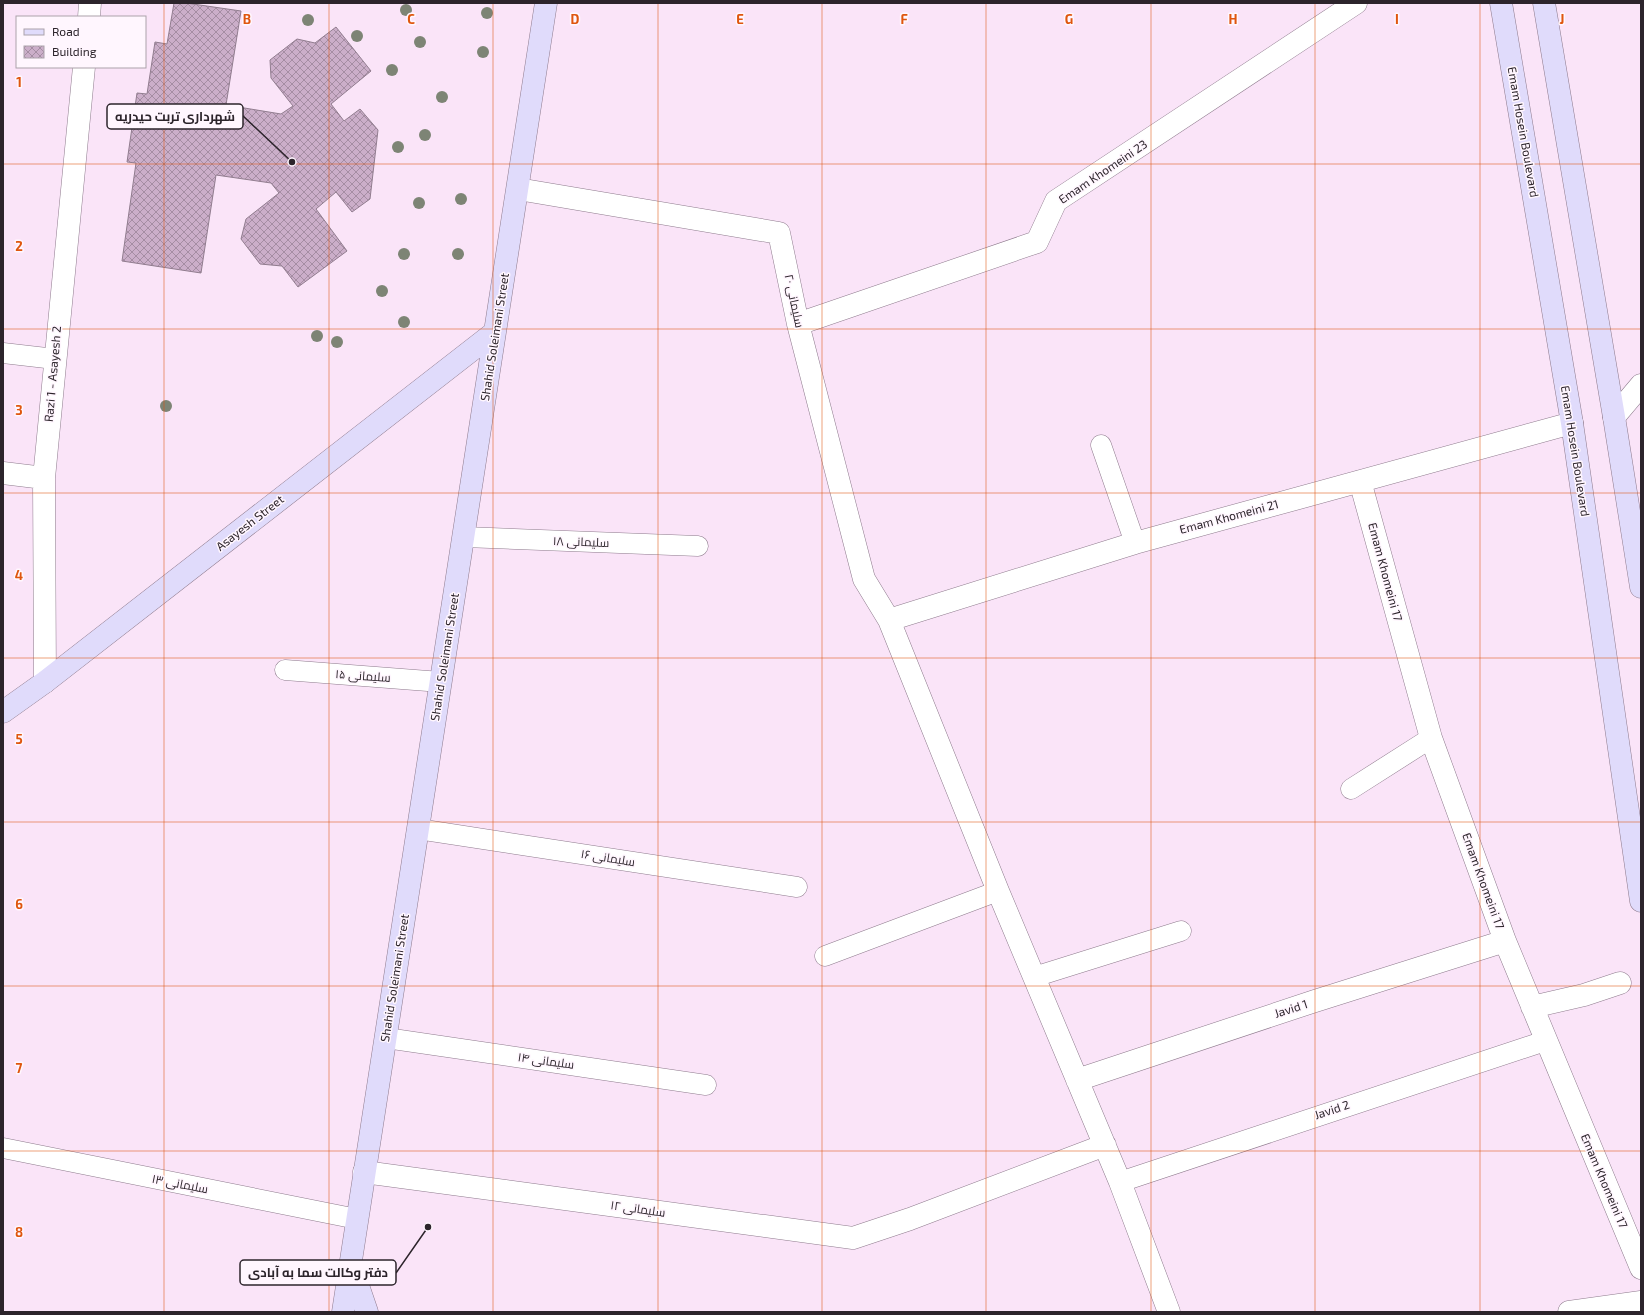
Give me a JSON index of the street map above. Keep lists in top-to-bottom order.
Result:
{
  "streets": {
    "main road": ["Emam Hosein Boulevard", "Shahid Soleimani Street", "Asayesh Street"],
    "street": [
      "Emam Khomeini 23",
      "سلیمانی ۲۰",
      "Razi 1 - Asayesh 2",
      "Emam Khomeini 21",
      "Emam Khomeini 17",
      "Javid 1",
      "سلیمانی ۱۲"
    ],
    "lane": [
      "سلیمانی ۱۸",
      "سلیمانی ۱۵",
      "سلیمانی ۱۶",
      "سلیمانی ۱۴",
      "Javid 2",
      "سلیمانی ۱۳"
    ]
  },
  "crossings": [
    ["Emam Hosein Boulevard", "Emam Khomeini 21"],
    ["Emam Khomeini 23", "سلیمانی ۲۰"],
    ["سلیمانی ۲۰", "Shahid Soleimani Street"],
    ["سلیمانی ۲۰", "Emam Khomeini 21"],
    ["سلیمانی ۲۰", "Javid 1"],
    ["سلیمانی ۲۰", "Javid 2"],
    ["سلیمانی ۲۰", "سلیمانی ۱۲"],
    ["Shahid Soleimani Street", "Asayesh Street"],
    ["Shahid Soleimani Street", "سلیمانی ۱۸"],
    ["Shahid Soleimani Street", "سلیمانی ۱۵"],
    ["Shahid Soleimani Street", "سلیمانی ۱۶"],
    ["Shahid Soleimani Street", "سلیمانی ۱۴"],
    ["Shahid Soleimani Street", "سلیمانی ۱۳"],
    ["Shahid Soleimani Street", "سلیمانی ۱۲"],
    ["Razi 1 - Asayesh 2", "Asayesh Street"],
    ["Emam Khomeini 21", "Emam Khomeini 17"],
    ["Emam Khomeini 17", "Javid 1"],
    ["Emam Khomeini 17", "Javid 2"]
  ],
  "places": ["شهرداری تربت حیدریه", "دفتر وکالت سما به آبادی"],
  "legend": ["Road", "Building"],
  "grid": {
    "columns": [
      "B",
      "C",
      "D",
      "E",
      "F",
      "G",
      "H",
      "I",
      "J"
    ],
    "rows": [
      "1",
      "2",
      "3",
      "4",
      "5",
      "6",
      "7",
      "8"
    ]
  }
}
